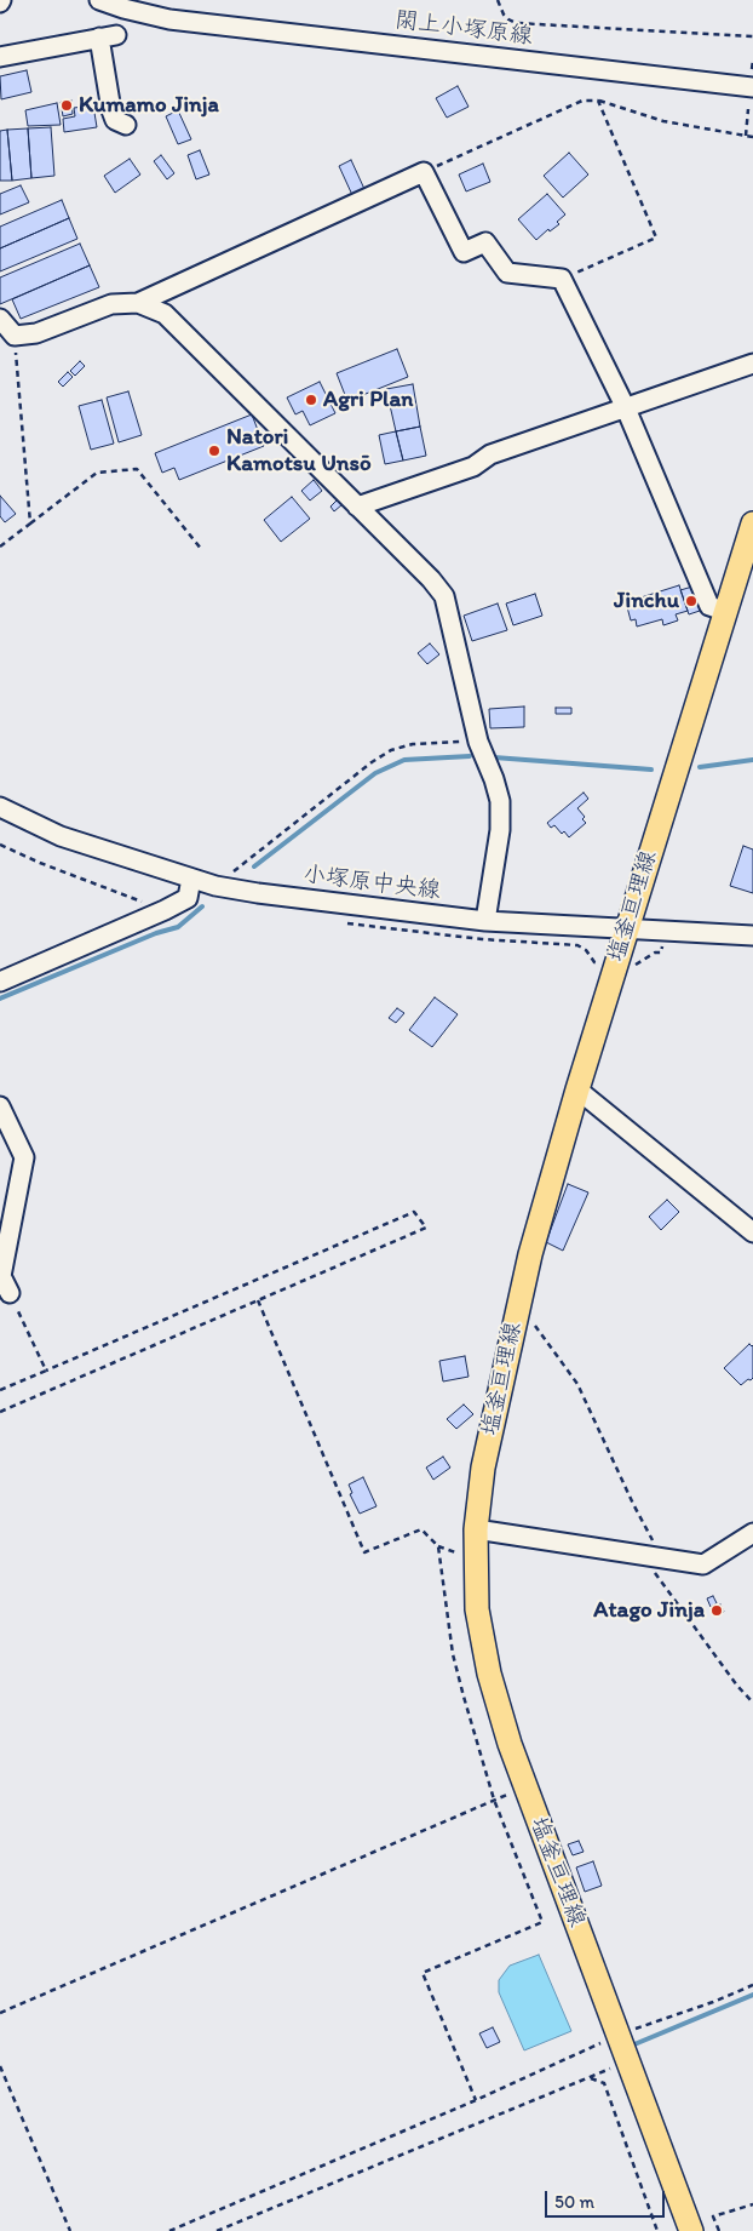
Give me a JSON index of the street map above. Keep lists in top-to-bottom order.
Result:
{
  "streets": {
    "main road": ["塩釜亘理線"],
    "street": ["閖上小塚原線", "小塚原中央線"]
  },
  "crossings": [
    ["小塚原中央線", "塩釜亘理線"]
  ],
  "places": [
    "Kumamo Jinja",
    "Agri Plan",
    "Natori Kamotsu Unsō",
    "Jinchu",
    "Atago Jinja"
  ],
  "scale_bar": "50 m"
}
